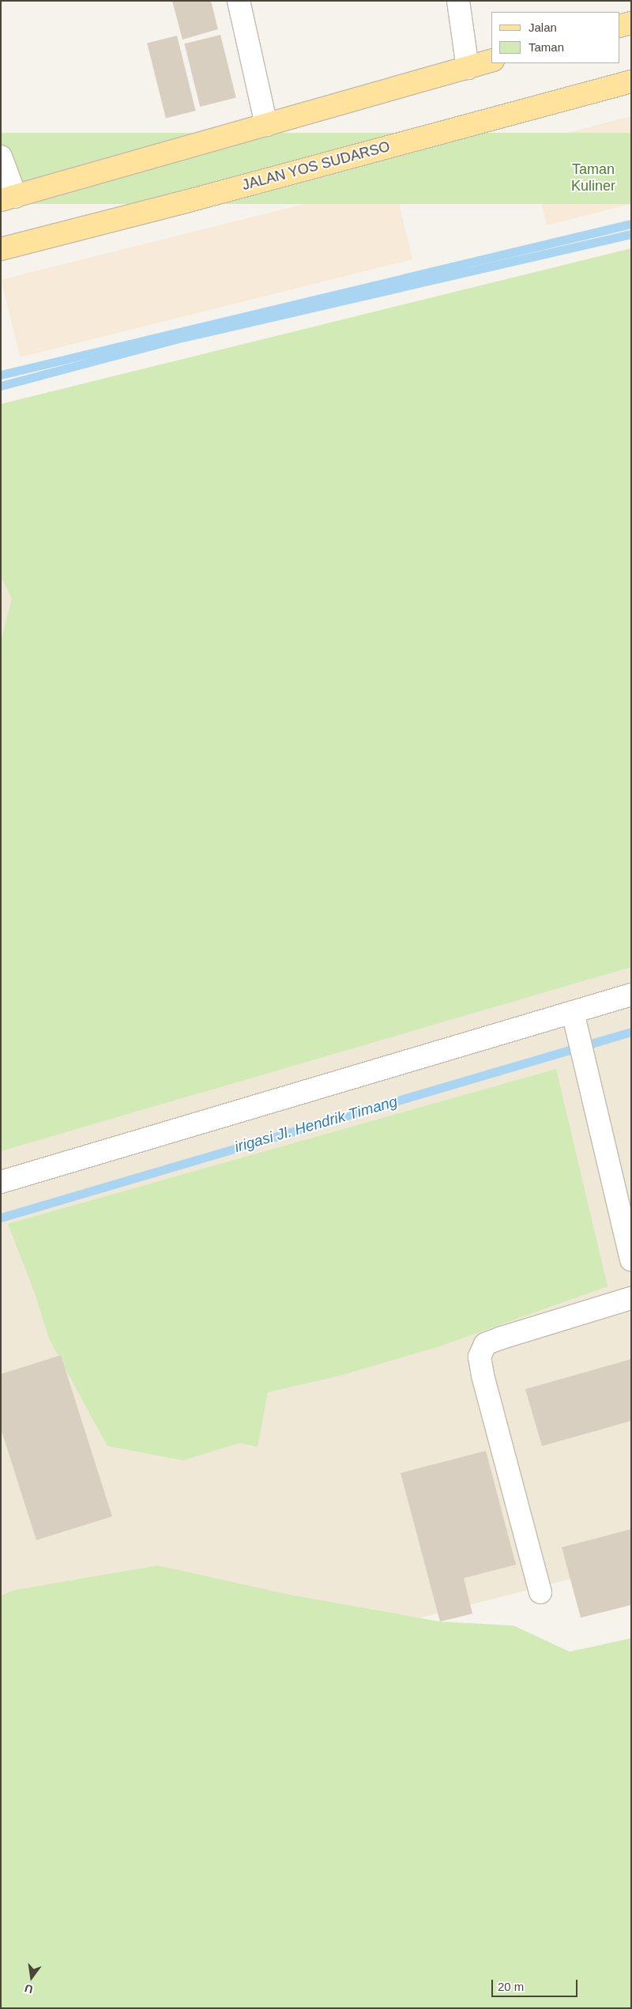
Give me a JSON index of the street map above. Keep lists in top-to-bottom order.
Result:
{
  "streets": {
    "main road": ["JALAN YOS SUDARSO"]
  },
  "water": ["irigasi Jl. Hendrik Timang"],
  "parks": ["Taman Kuliner"],
  "legend": ["Jalan", "Taman"],
  "scale_bar": "20 m",
  "north": "bottom"
}
